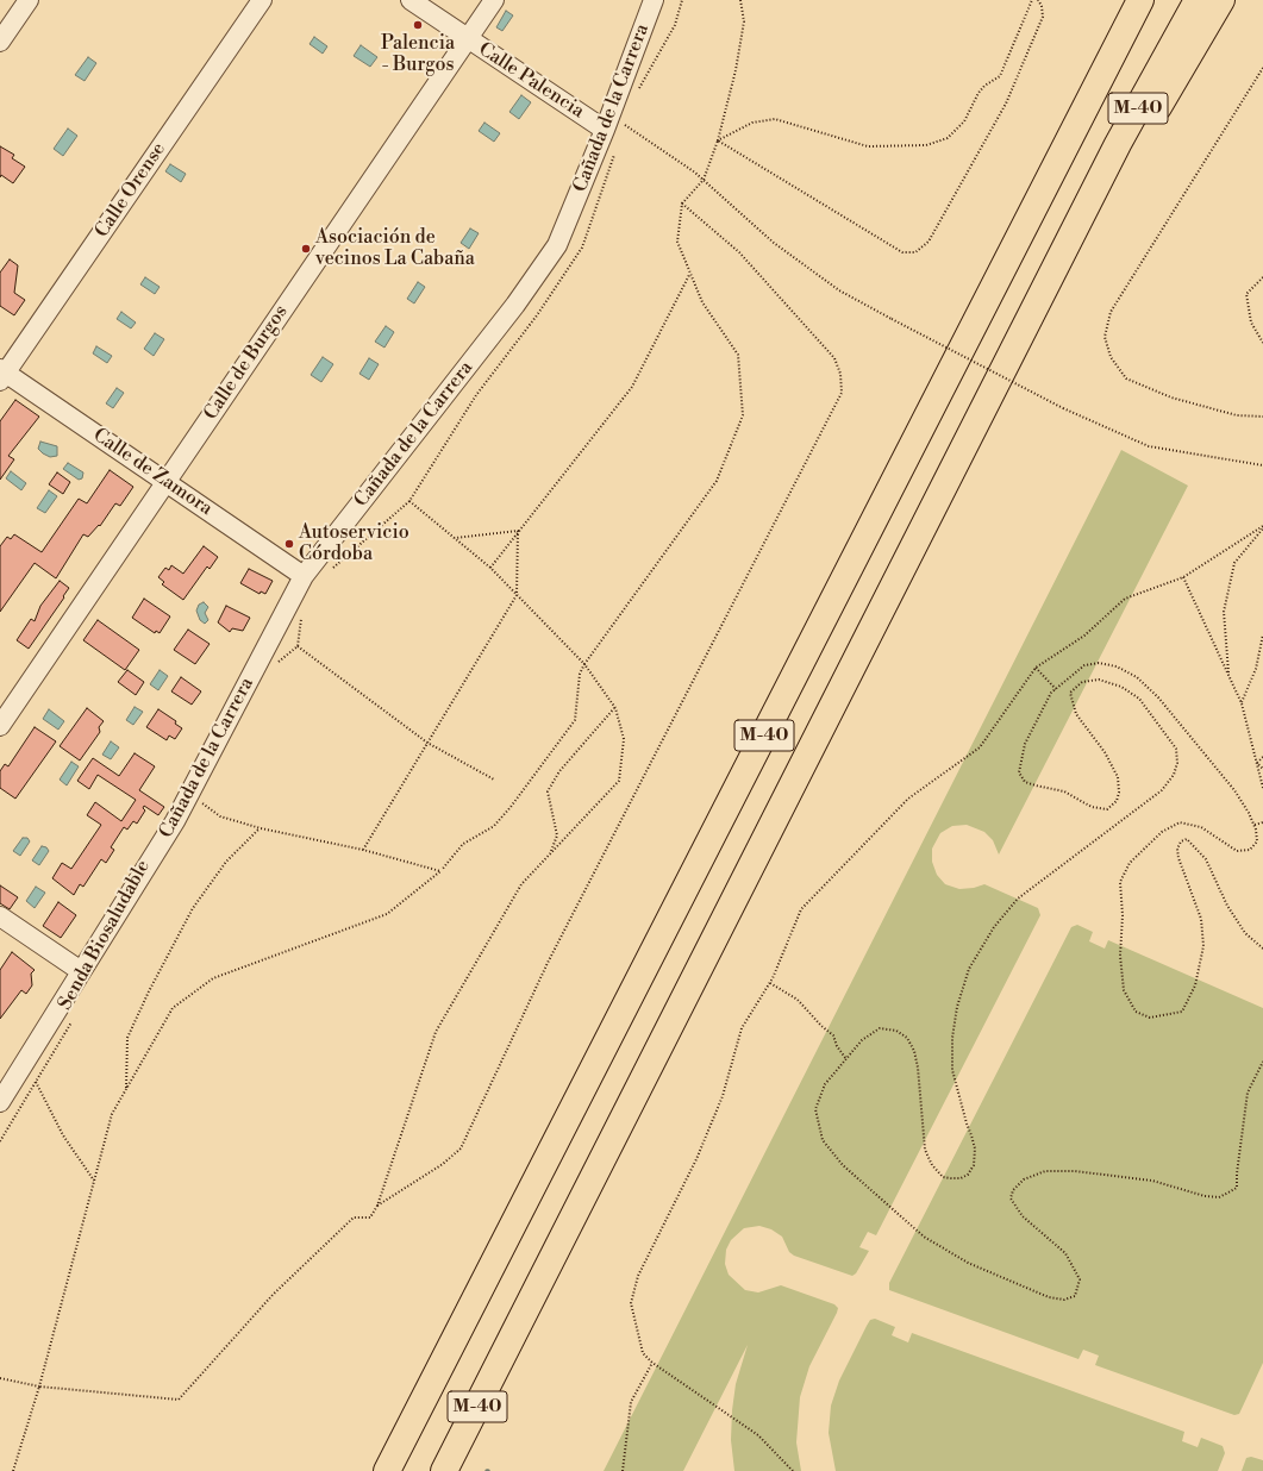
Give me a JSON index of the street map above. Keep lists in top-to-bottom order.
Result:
{
  "streets": {
    "highway": ["M-40"],
    "street": [
      "Calle Palencia",
      "Cañada de la Carrera",
      "Calle Orense",
      "Calle de Burgos",
      "Calle de Zamora"
    ],
    "path": ["Senda Biosaludable"]
  },
  "crossings": [
    ["Calle Palencia", "Cañada de la Carrera"],
    ["Calle Palencia", "Calle de Burgos"],
    ["Cañada de la Carrera", "Calle de Zamora"],
    ["Calle Orense", "Calle de Zamora"],
    ["Calle de Burgos", "Calle de Zamora"]
  ],
  "places": ["Palencia - Burgos", "Asociación de vecinos La Cabaña", "Autoservicio Córdoba"]
}
